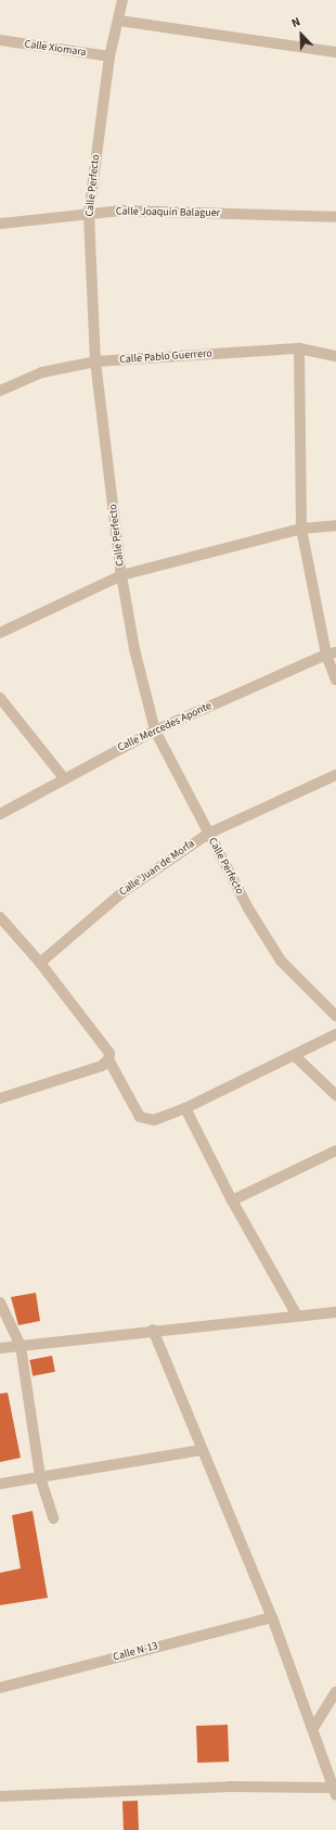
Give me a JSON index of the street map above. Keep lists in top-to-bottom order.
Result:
{
  "streets": {
    "street": [
      "Calle Xiomara",
      "Calle Perfecto",
      "Calle Joaquín Balaguer",
      "Calle Pablo Guerrero",
      "Calle Mercedes Aponte",
      "Calle Juan de Morfa",
      "Calle N-13"
    ]
  },
  "crossings": [
    ["Calle Xiomara", "Calle Perfecto"],
    ["Calle Perfecto", "Calle Joaquín Balaguer"],
    ["Calle Perfecto", "Calle Pablo Guerrero"],
    ["Calle Perfecto", "Calle Mercedes Aponte"],
    ["Calle Perfecto", "Calle Juan de Morfa"]
  ],
  "north": "top left"
}
